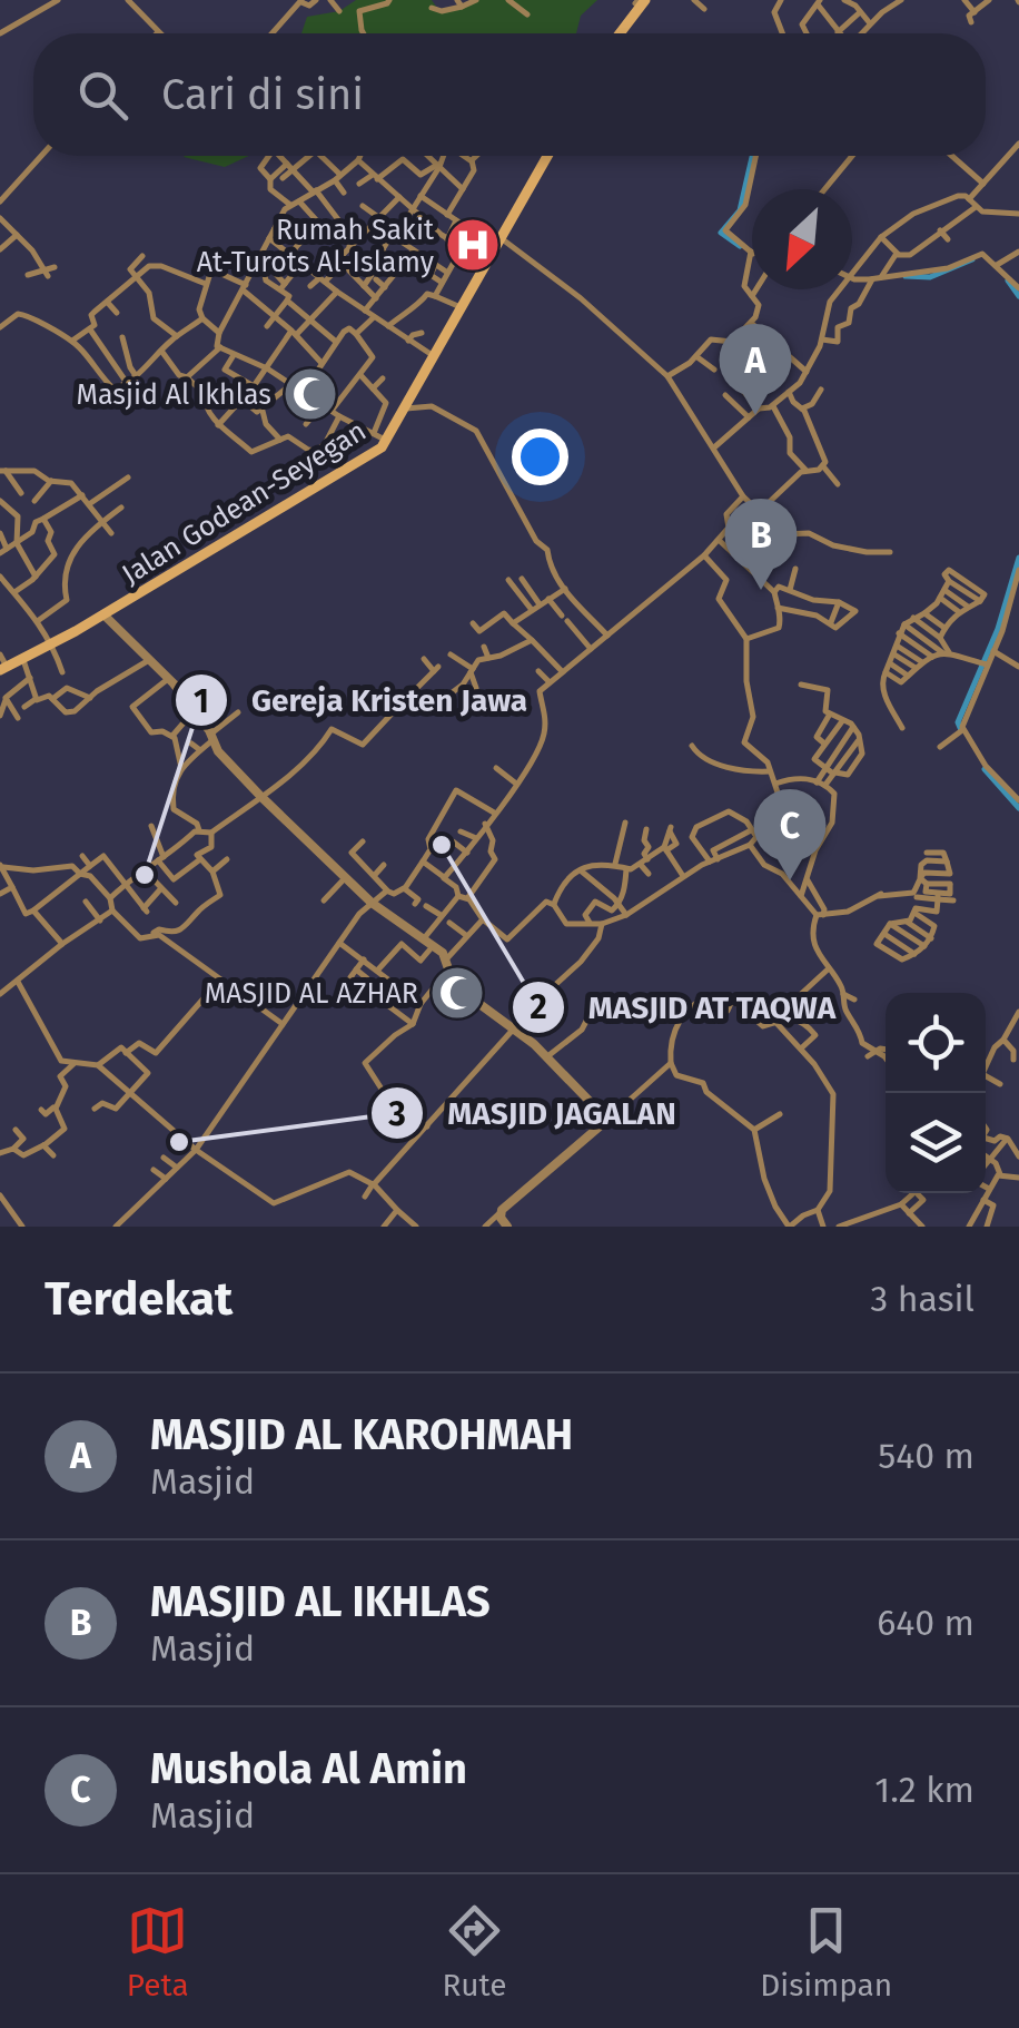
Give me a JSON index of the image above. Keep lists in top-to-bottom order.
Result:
{
  "streets": {
    "main road": ["Jalan Godean-Seyegan"]
  },
  "places": {
    "hospital": ["Rumah Sakit At-Turots Al-Islamy"],
    "mosque": ["Masjid Al Ikhlas", "MASJID AL AZHAR"],
    "other": ["MASJID AT TAQWA", "Gereja Kristen Jawa", "MASJID JAGALAN"]
  },
  "north": "bottom left",
  "page": {
    "search": "Cari di sini",
    "pins": ["A", "B", "C"],
    "heading": ["Terdekat", "3 hasil"],
    "list": [
      {
        "mark": "A",
        "name": "MASJID AL KAROHMAH",
        "note": "Masjid",
        "value": "540 m"
      },
      {
        "mark": "B",
        "name": "MASJID AL IKHLAS",
        "note": "Masjid",
        "value": "640 m"
      },
      {
        "mark": "C",
        "name": "Mushola Al Amin",
        "note": "Masjid",
        "value": "1.2 km"
      }
    ],
    "nav": ["Peta", "Rute", "Disimpan"]
  }
}
